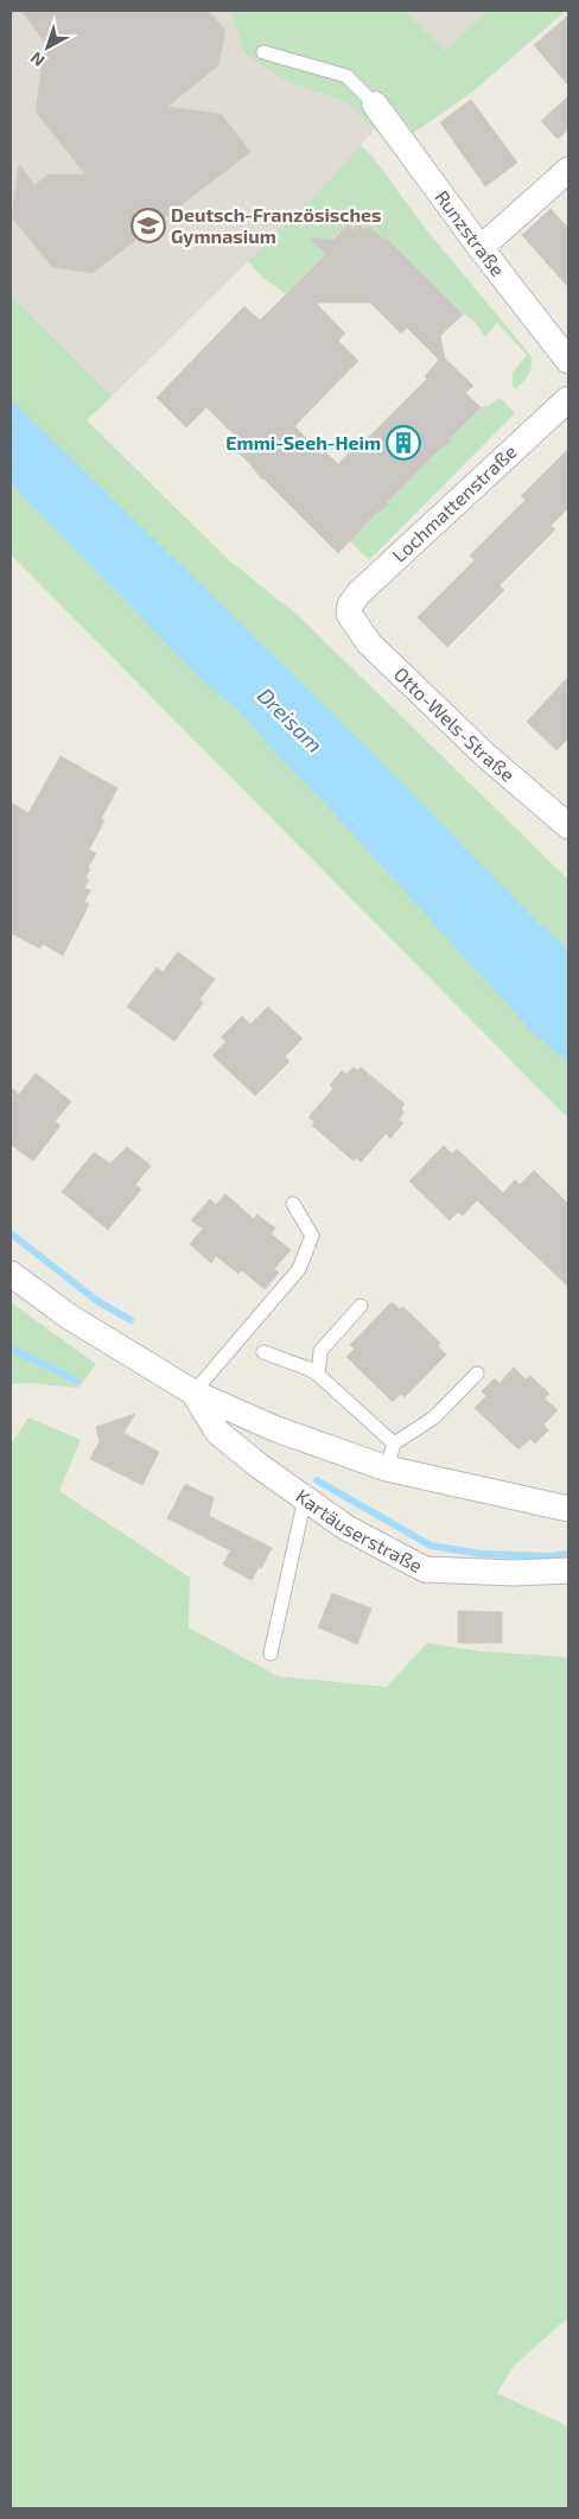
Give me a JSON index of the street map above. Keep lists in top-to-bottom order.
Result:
{
  "streets": {
    "street": [
      "Runzstraße",
      "Lochmattenstraße",
      "Otto-Wels-Straße",
      "Kartäuserstraße"
    ]
  },
  "crossings": [
    ["Lochmattenstraße", "Otto-Wels-Straße"]
  ],
  "water": ["Dreisam"],
  "places": {
    "school or university": ["Deutsch-Französisches Gymnasium"],
    "building": ["Emmi-Seeh-Heim"]
  },
  "north": "bottom left"
}
